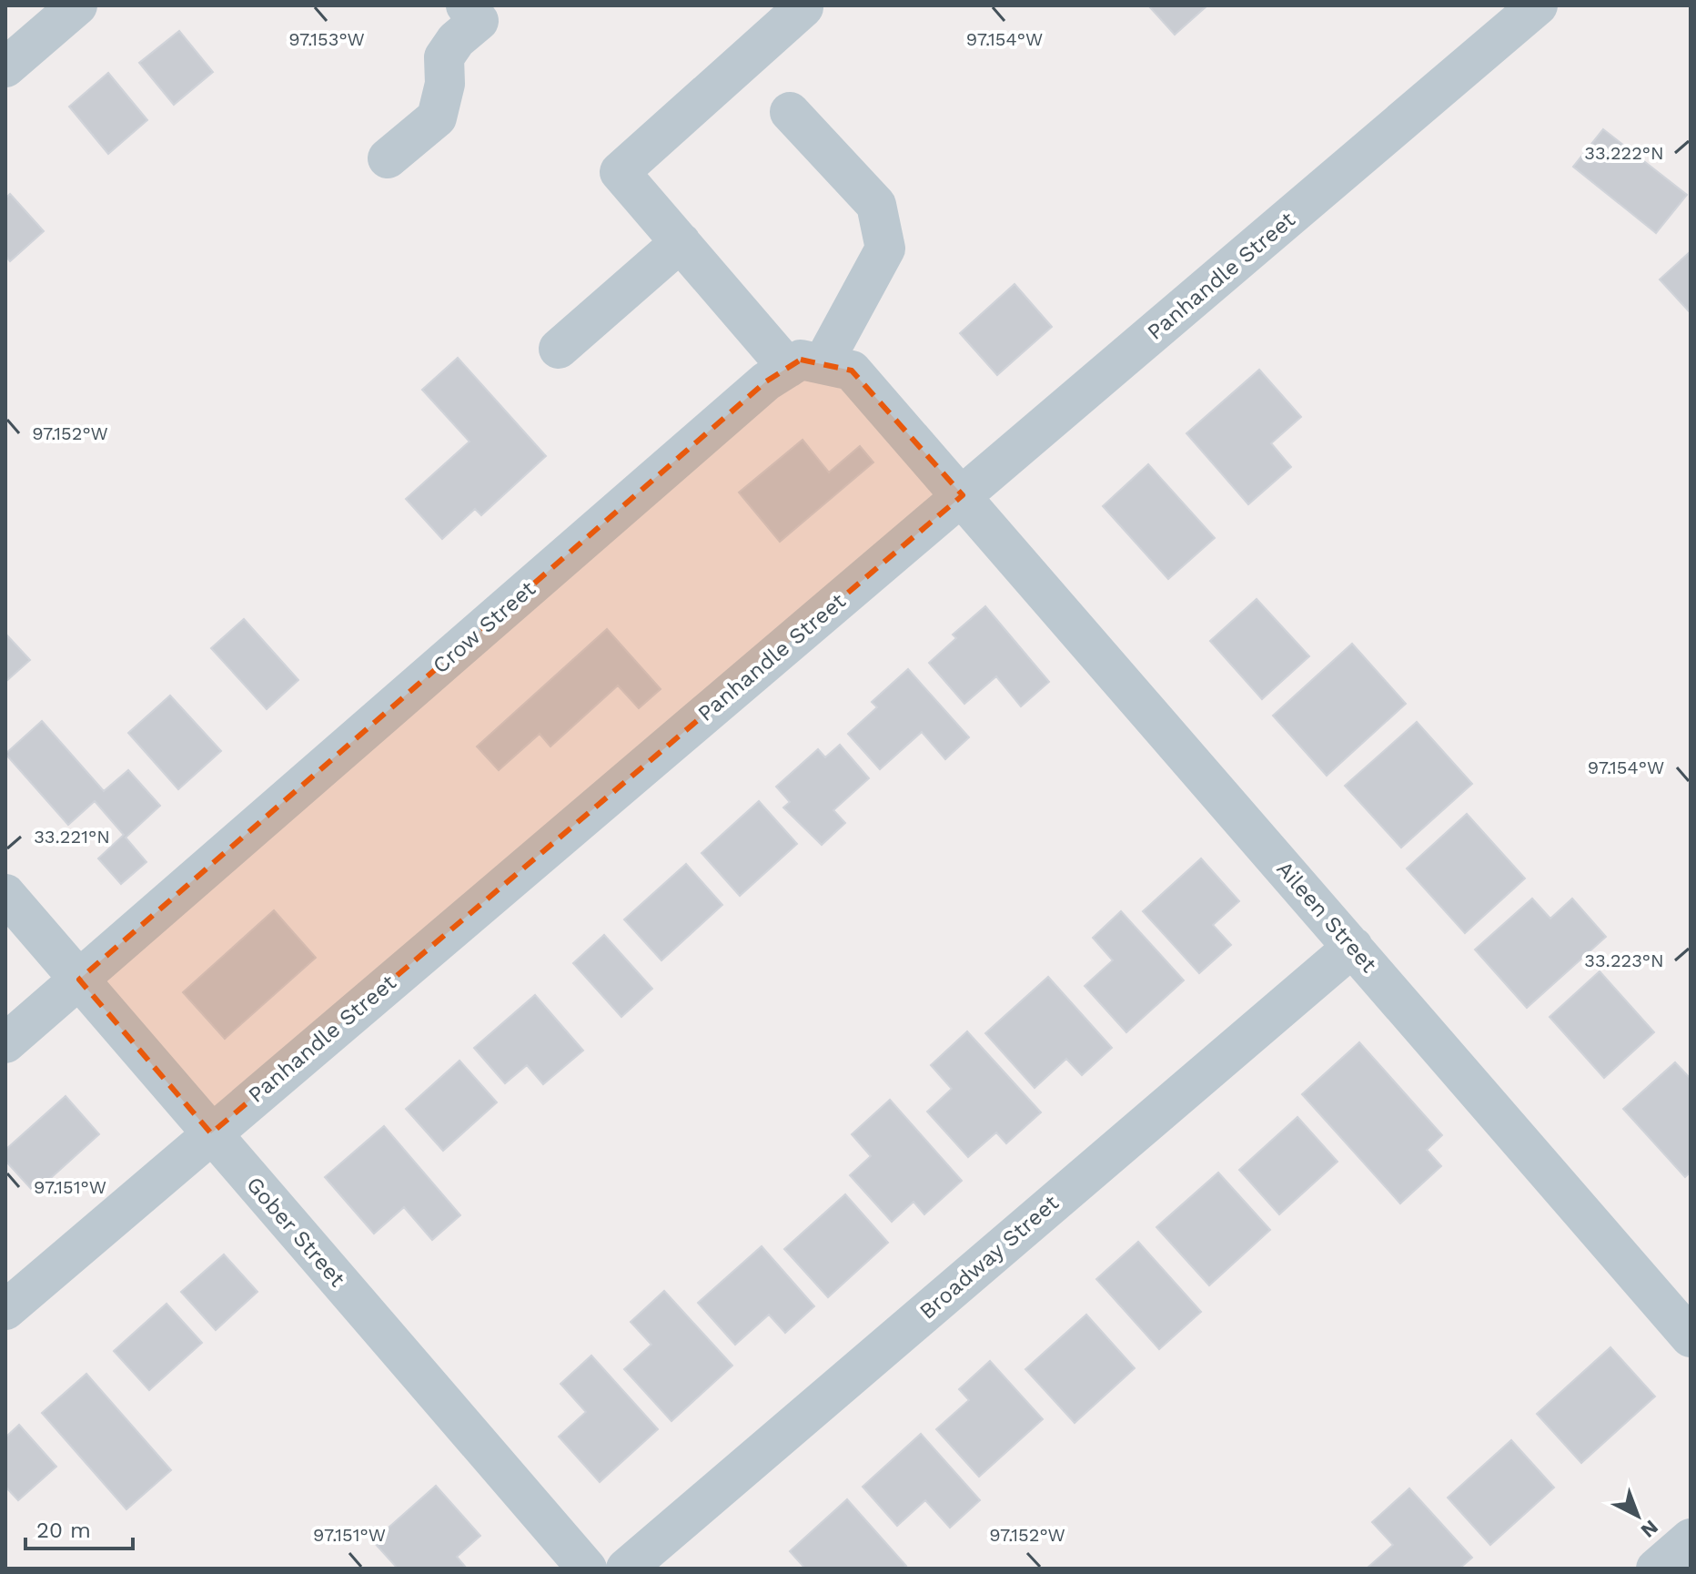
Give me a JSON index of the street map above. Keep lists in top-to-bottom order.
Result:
{
  "streets": {
    "street": [
      "Panhandle Street",
      "Crow Street",
      "Aileen Street",
      "Gober Street",
      "Broadway Street"
    ]
  },
  "crossings": [
    ["Panhandle Street", "Aileen Street"],
    ["Panhandle Street", "Gober Street"],
    ["Crow Street", "Gober Street"],
    ["Aileen Street", "Broadway Street"]
  ],
  "scale_bar": "20 m",
  "north": "bottom right",
  "coordinates": [
    "97.153°W",
    "97.154°W",
    "33.222°N",
    "97.152°W",
    "33.221°N",
    "33.223°N",
    "97.151°W"
  ]
}
